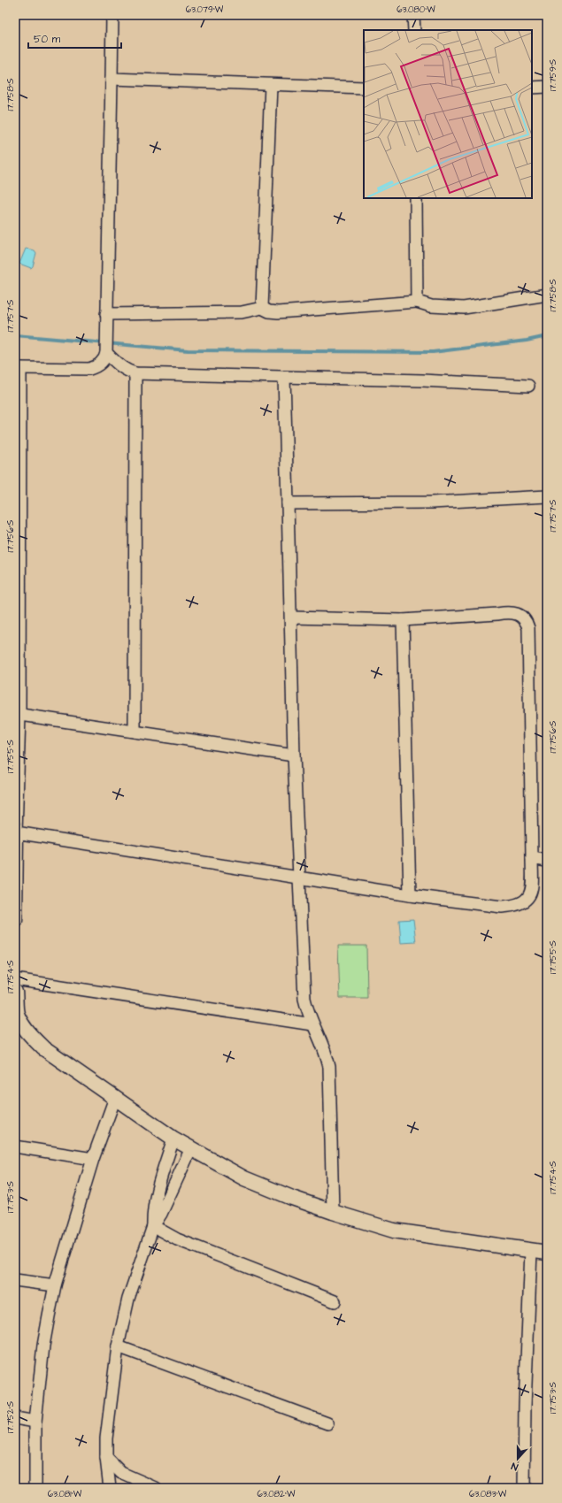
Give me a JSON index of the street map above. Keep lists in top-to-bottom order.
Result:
{
  "scale_bar": "50 m",
  "north": "bottom",
  "coordinates": [
    "63.079°W",
    "63.080°W",
    "17.759°S",
    "17.758°S",
    "17.757°S",
    "17.756°S",
    "17.755°S",
    "17.754°S",
    "17.753°S",
    "17.752°S",
    "63.081°W",
    "63.082°W",
    "63.083°W"
  ]
}
